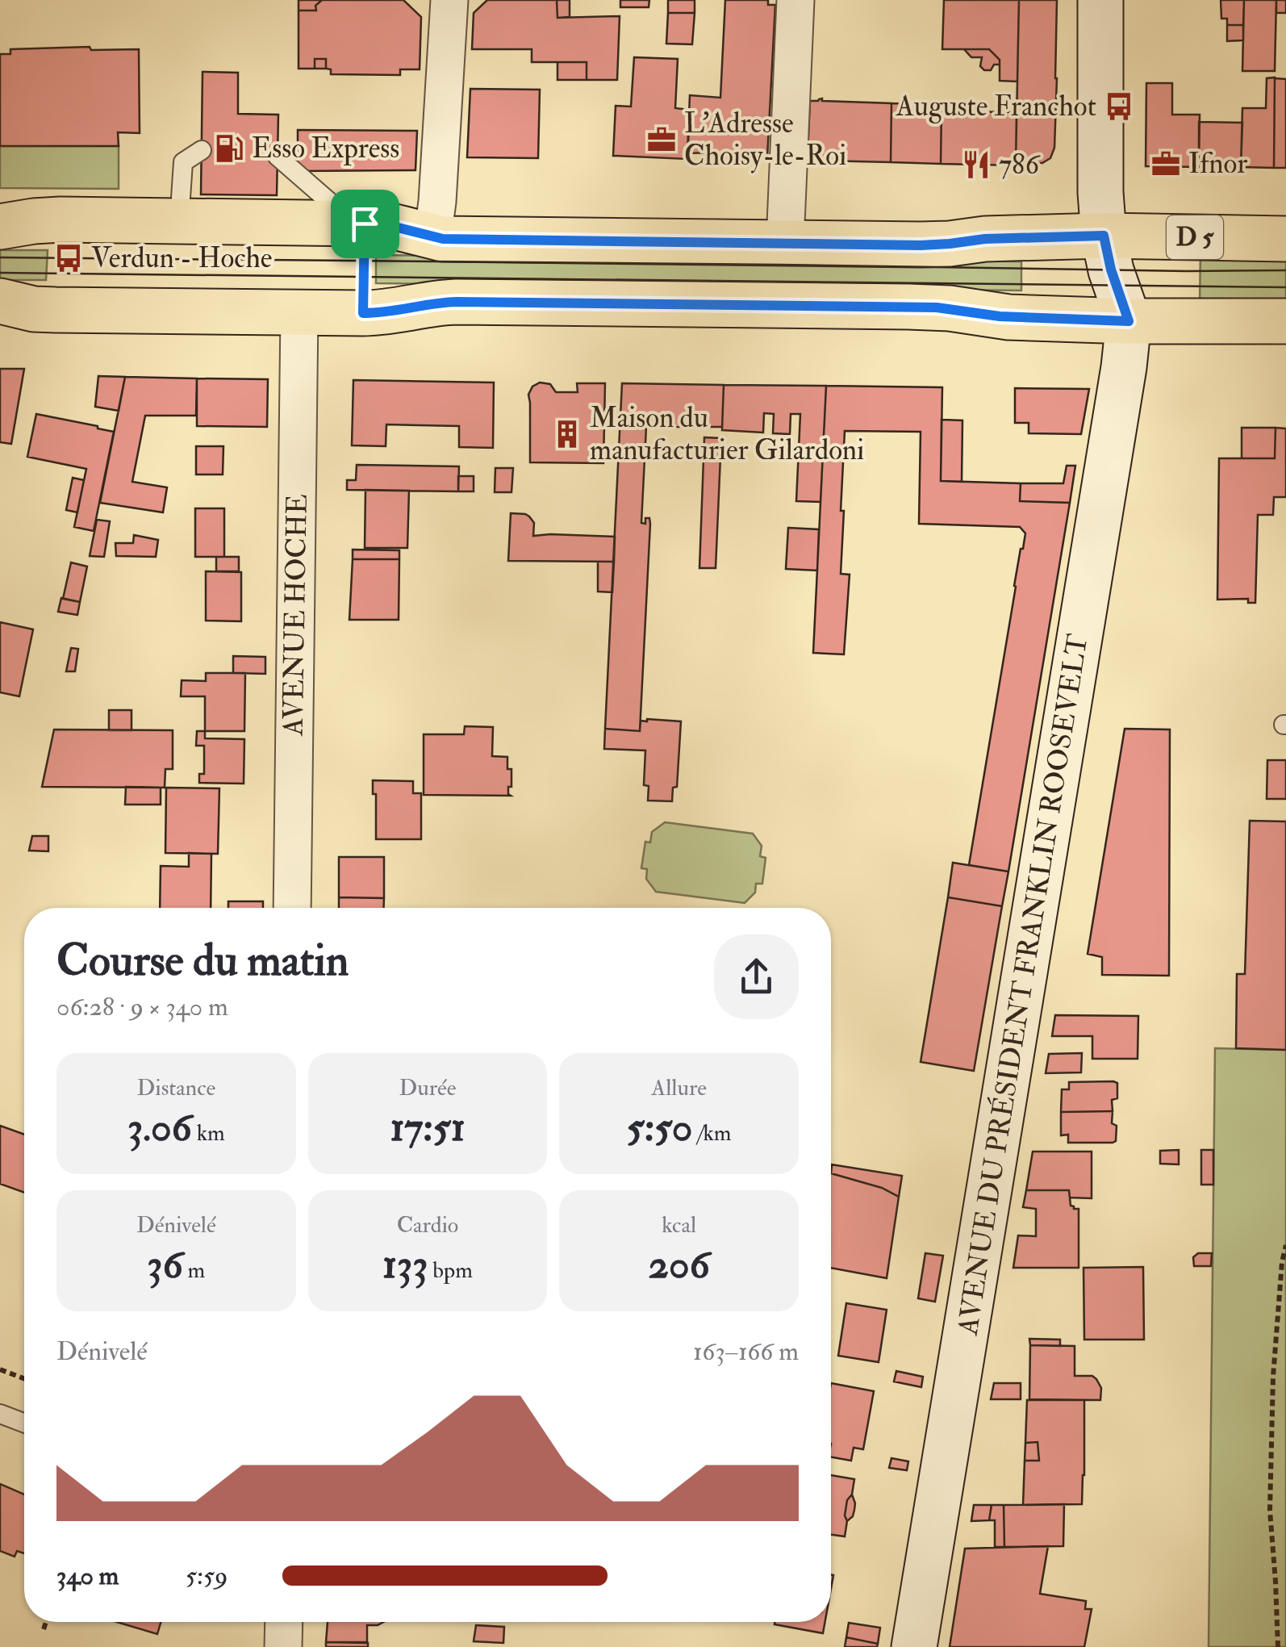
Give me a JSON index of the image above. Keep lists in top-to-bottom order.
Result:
{
  "streets": {
    "main road": ["D 5"],
    "street": ["AVENUE HOCHE", "AVENUE DU PRÉSIDENT FRANKLIN ROOSEVELT"]
  },
  "places": {
    "bus stop": ["Auguste Franchot", "Verdun - Hoche"],
    "office": ["L'Adresse Choisy-le-Roi", "Ifnor"],
    "fuel station": ["Esso Express"],
    "restaurant": ["786"],
    "building": ["Maison du manufacturier Gilardoni"]
  },
  "page": {
    "heading": ["Course du matin", "06:28 · 9 × 340 m"],
    "stats": [
      ["Distance", "3.06 km"],
      ["Durée", "17:51"],
      ["Allure", "5:50 /km"],
      ["Dénivelé", "36 m"],
      ["Cardio", "133 bpm"],
      ["kcal", "206"]
    ],
    "chart": ["Dénivelé", "163–166 m"],
    "list": [
      {
        "name": "340 m",
        "note": "5:59"
      }
    ]
  }
}
